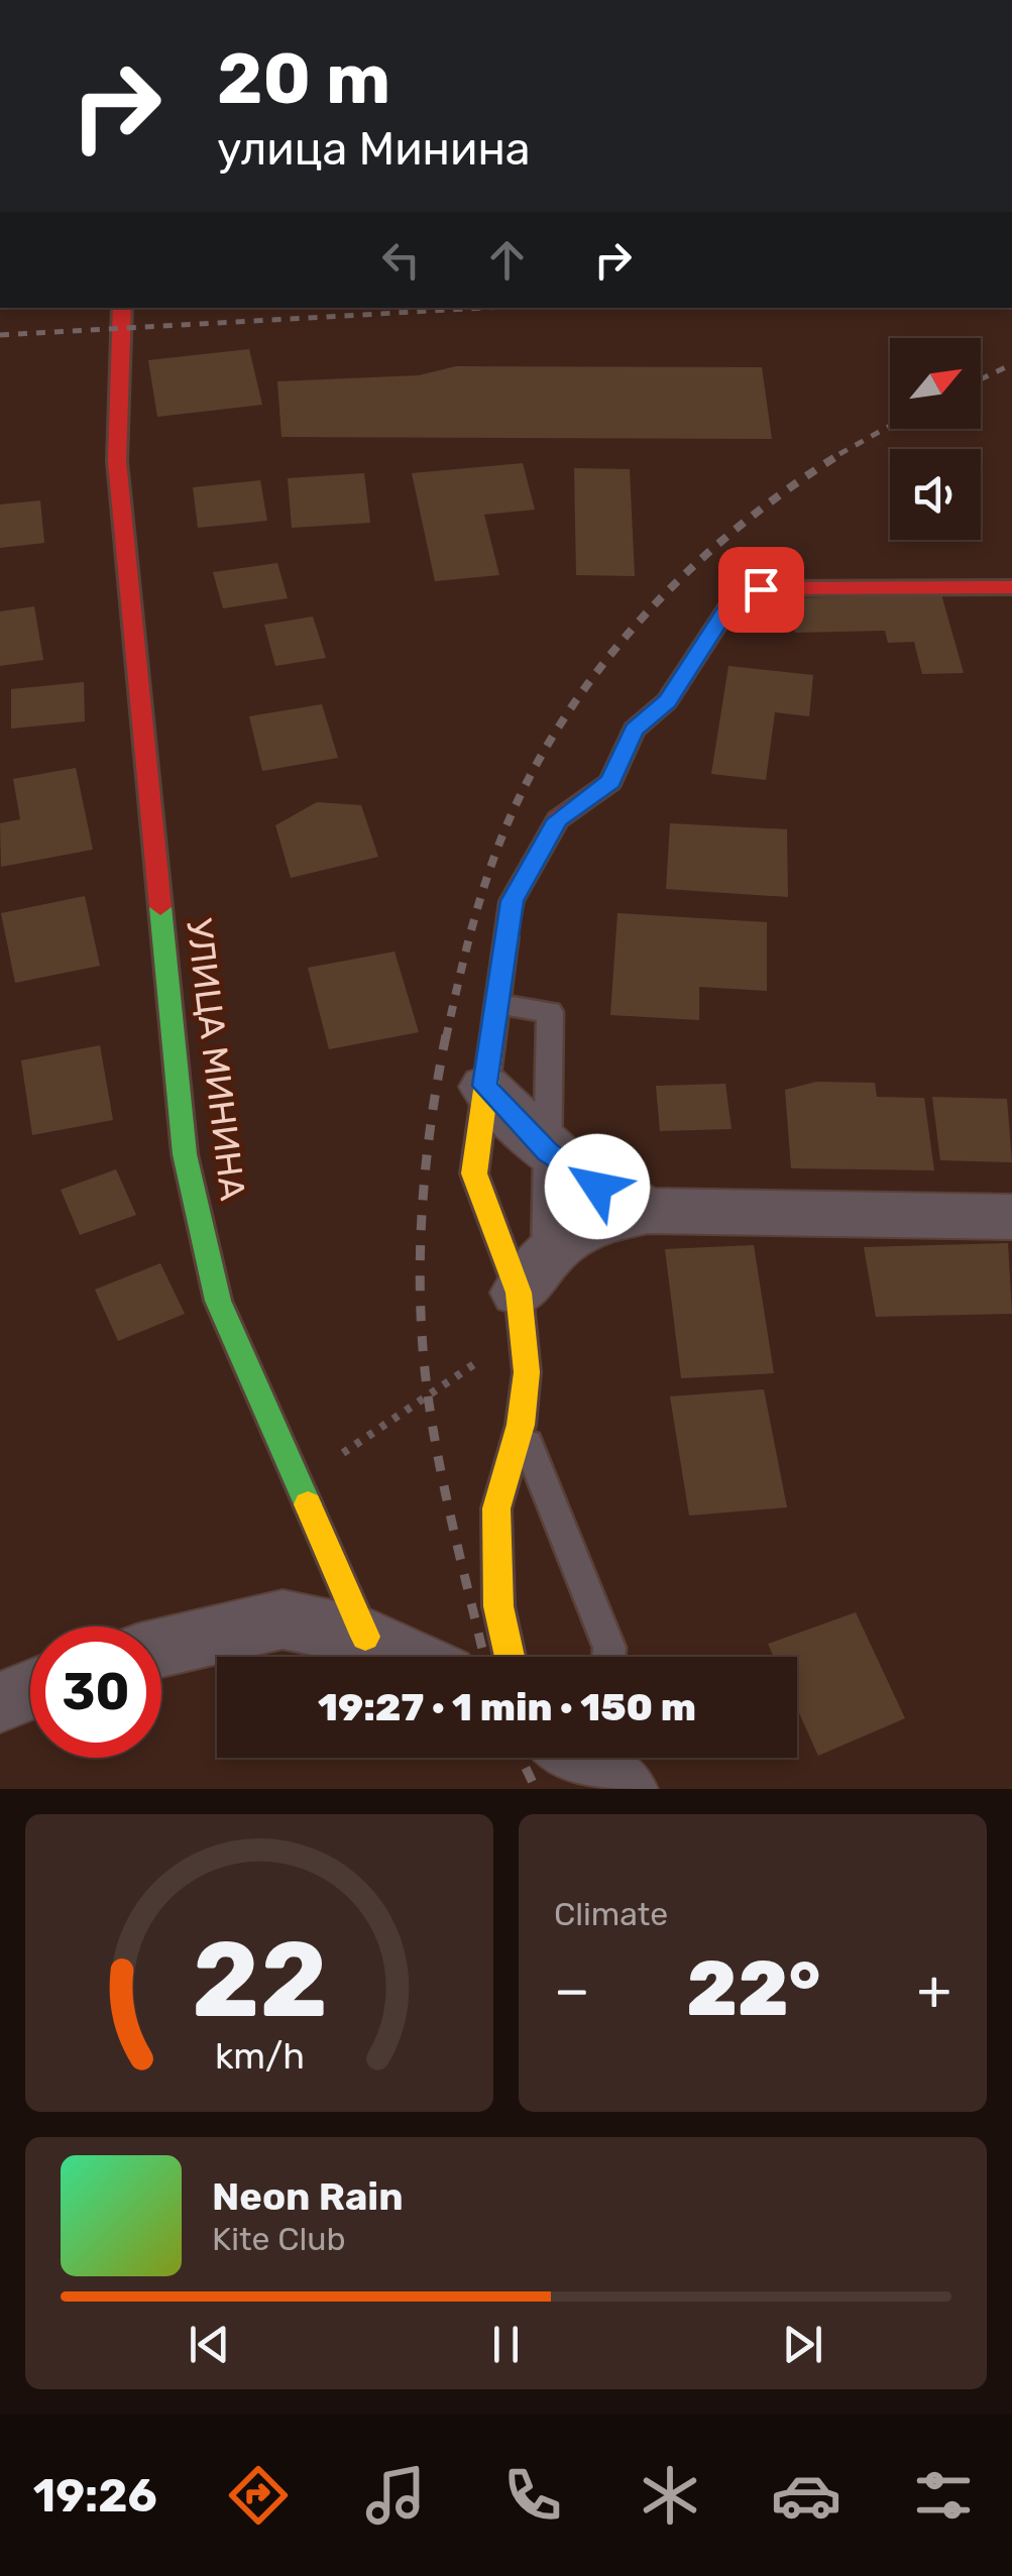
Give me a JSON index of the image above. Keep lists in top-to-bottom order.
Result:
{
  "streets": {
    "street": ["УЛИЦА МИНИНА"]
  },
  "north": "top right",
  "page": {
    "turn": ["20 m", "улица Минина"],
    "limit": "30",
    "trip": "19:27 · 1 min · 150 m",
    "tile": "Climate",
    "heat": ["−", "22°", "+"],
    "song": ["Neon Rain", "Kite Club"],
    "tabs": "19:26",
    "gauge": ["22", "km/h"]
  }
}
